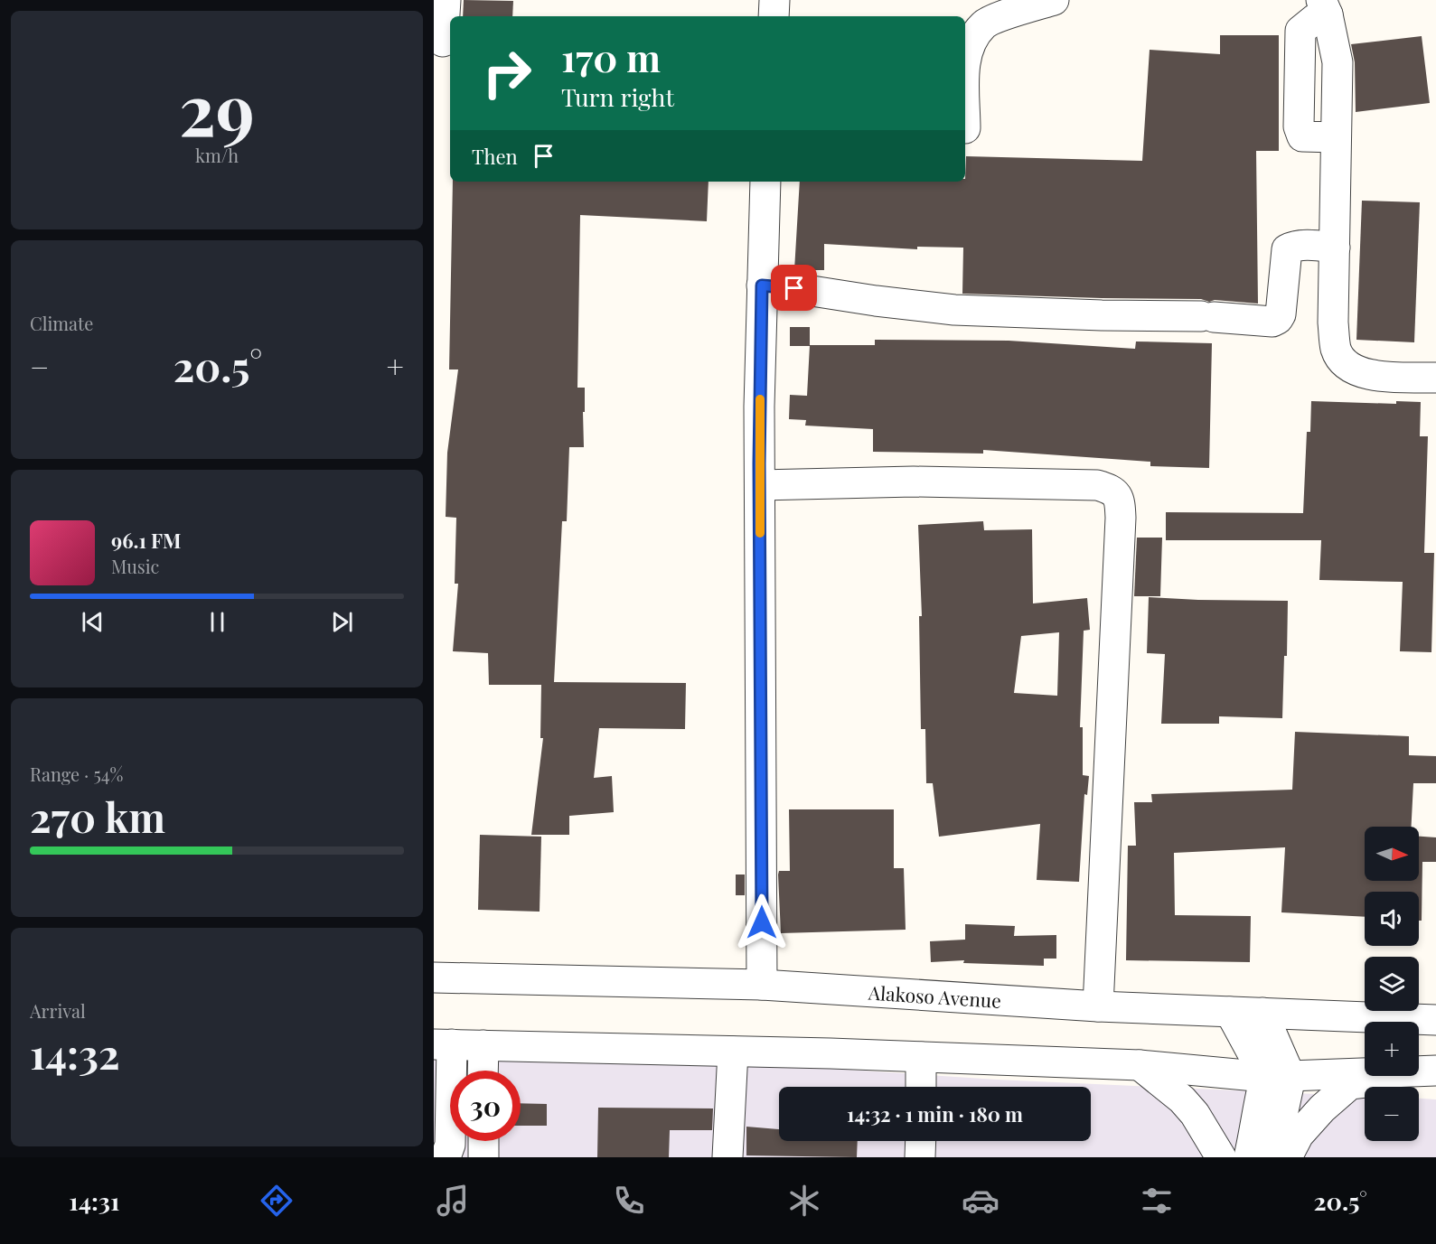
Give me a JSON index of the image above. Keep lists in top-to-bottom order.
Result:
{
  "streets": {
    "street": ["Alakoso Avenue"]
  },
  "north": "right",
  "page": {
    "tile": [
      ["29", "km/h"],
      "Climate",
      ["Range · 54%", "270 km"],
      ["Arrival", "14:32"]
    ],
    "turn": ["170 m", "Turn right"],
    "then": "Then",
    "heat": ["−", "20.5°", "+"],
    "song": ["96.1 FM", "Music"],
    "map_buttons": ["+", "−"],
    "limit": "30",
    "trip": "14:32 · 1 min · 180 m",
    "tabs": ["14:31", "20.5°"]
  }
}
